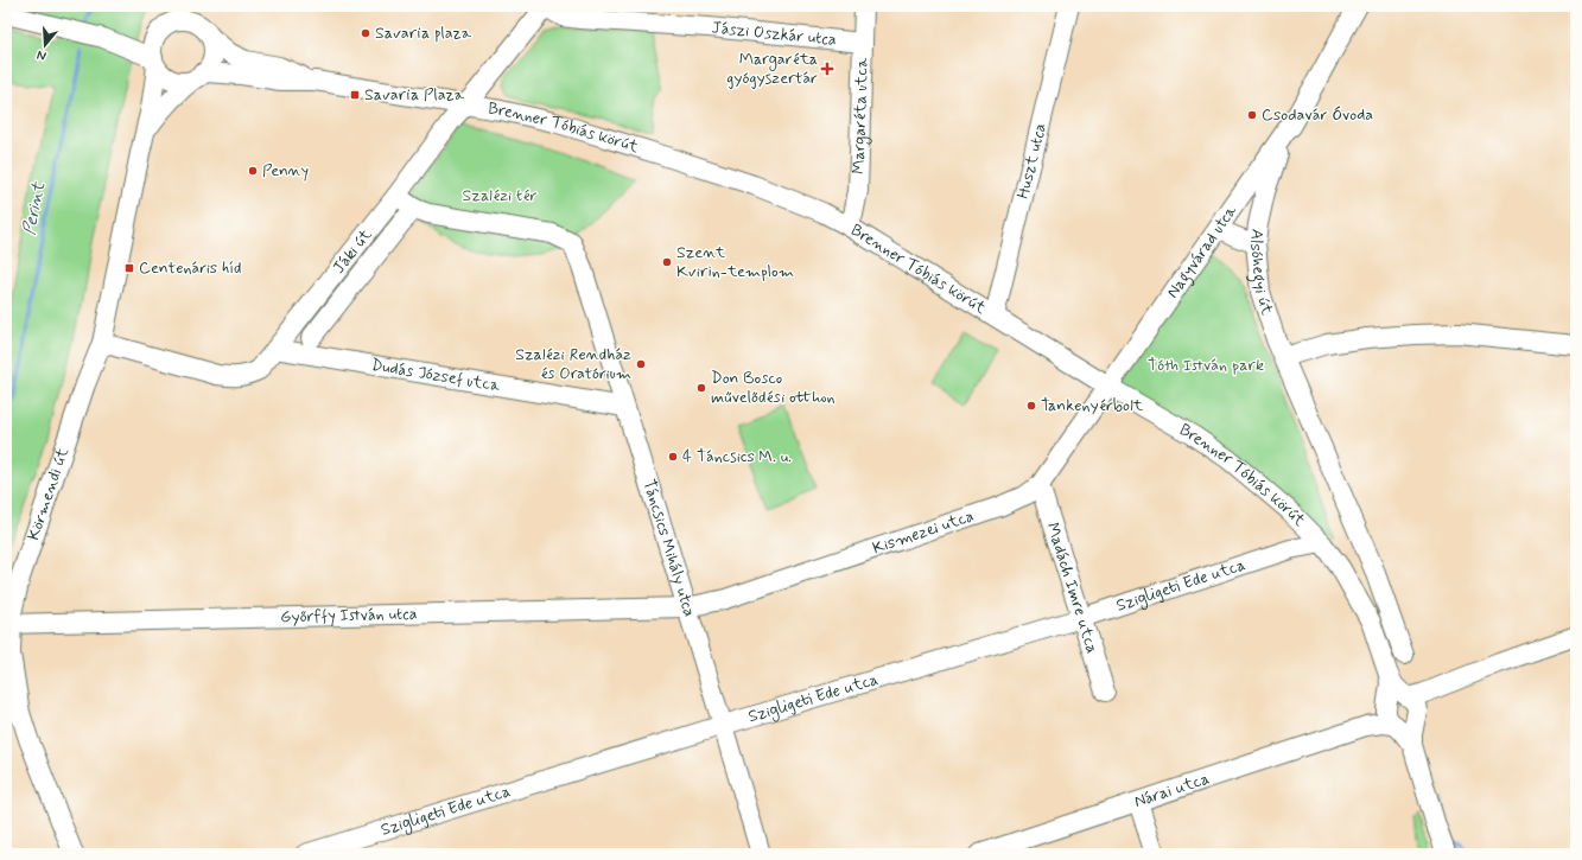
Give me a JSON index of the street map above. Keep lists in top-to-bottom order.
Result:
{
  "streets": {
    "street": [
      "Jászi Oszkár utca",
      "Margaréta utca",
      "Brenner Tóbiás körút",
      "Huszt utca",
      "Jáki út",
      "Nagyvárad utca",
      "Alsóhegyi út",
      "Dudás József utca",
      "Körmendi út",
      "Kismezei utca",
      "Táncsics Mihály utca",
      "Szigligeti Ede utca",
      "Madách Imre utca",
      "Győrffy István utca",
      "Nárai utca"
    ]
  },
  "crossings": [
    ["Jászi Oszkár utca", "Margaréta utca"],
    ["Jászi Oszkár utca", "Jáki út"],
    ["Margaréta utca", "Brenner Tóbiás körút"],
    ["Brenner Tóbiás körút", "Huszt utca"],
    ["Brenner Tóbiás körút", "Jáki út"],
    ["Brenner Tóbiás körút", "Nagyvárad utca"],
    ["Brenner Tóbiás körút", "Körmendi út"],
    ["Brenner Tóbiás körút", "Kismezei utca"],
    ["Brenner Tóbiás körút", "Szigligeti Ede utca"],
    ["Brenner Tóbiás körút", "Nárai utca"],
    ["Jáki út", "Dudás József utca"],
    ["Jáki út", "Körmendi út"],
    ["Jáki út", "Táncsics Mihály utca"],
    ["Nagyvárad utca", "Alsóhegyi út"],
    ["Nagyvárad utca", "Kismezei utca"],
    ["Dudás József utca", "Táncsics Mihály utca"],
    ["Körmendi út", "Győrffy István utca"],
    ["Kismezei utca", "Táncsics Mihály utca"],
    ["Kismezei utca", "Madách Imre utca"],
    ["Kismezei utca", "Győrffy István utca"],
    ["Táncsics Mihály utca", "Szigligeti Ede utca"],
    ["Táncsics Mihály utca", "Győrffy István utca"],
    ["Szigligeti Ede utca", "Madách Imre utca"]
  ],
  "water": ["Perint"],
  "parks": ["Szalézi tér", "Tóth István park"],
  "places": {
    "other": [
      "Savaria plaza",
      "Csodavár Óvoda",
      "Penny",
      "Szent Kvirin-templom",
      "Szalézi Rendház és Oratórium",
      "Don Bosco művelődési otthon",
      "Tankenyérbolt",
      "4 Táncsics M. u."
    ],
    "health": ["Margaréta gyógyszertár"],
    "transit": ["Savaria Plaza", "Centenáris híd"]
  },
  "north": "bottom"
}
